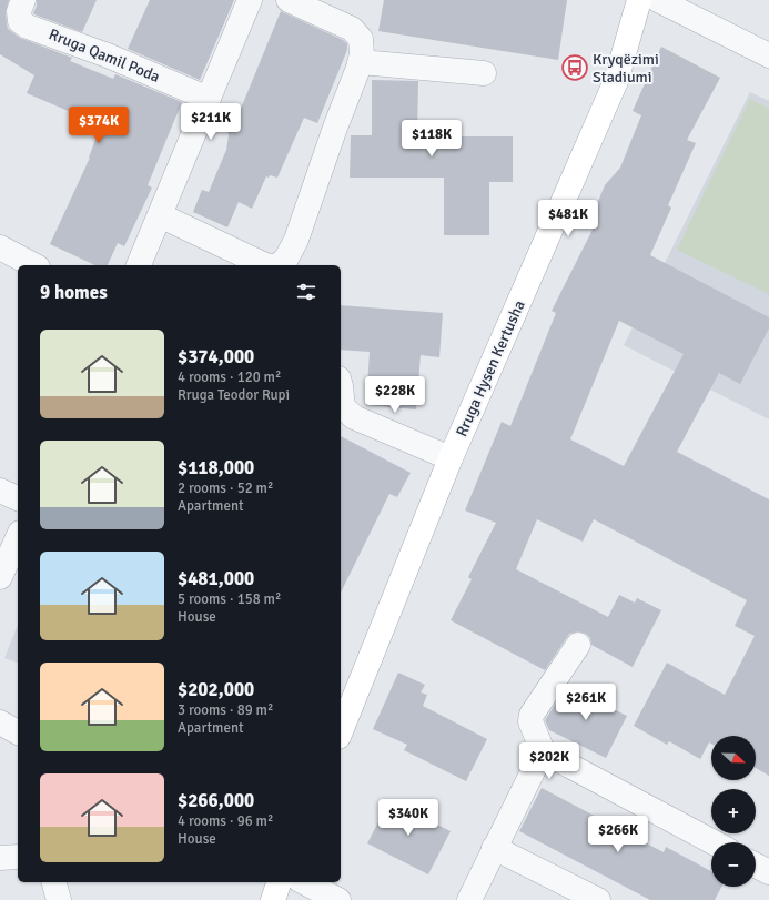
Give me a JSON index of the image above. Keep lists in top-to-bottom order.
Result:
{
  "streets": {
    "main road": ["Rruga Hysen Kertusha"],
    "street": ["Rruga Qamil Poda"]
  },
  "places": {
    "bus stop": ["Kryqëzimi Stadiumi"]
  },
  "north": "right",
  "page": {
    "price": [
      "$211K",
      "$374K",
      "$118K",
      "$481K",
      "$228K",
      "$261K",
      "$202K",
      "$340K",
      "$266K"
    ],
    "heading": "9 homes",
    "list": [
      {
        "name": "$374,000",
        "note": "4 rooms · 120 m² · Rruga Teodor Rupi"
      },
      {
        "name": "$118,000",
        "note": "2 rooms · 52 m² · Apartment"
      },
      {
        "name": "$481,000",
        "note": "5 rooms · 158 m² · House"
      },
      {
        "name": "$202,000",
        "note": "3 rooms · 89 m² · Apartment"
      },
      {
        "name": "$266,000",
        "note": "4 rooms · 96 m² · House"
      }
    ],
    "map_buttons": ["+", "−"]
  }
}
